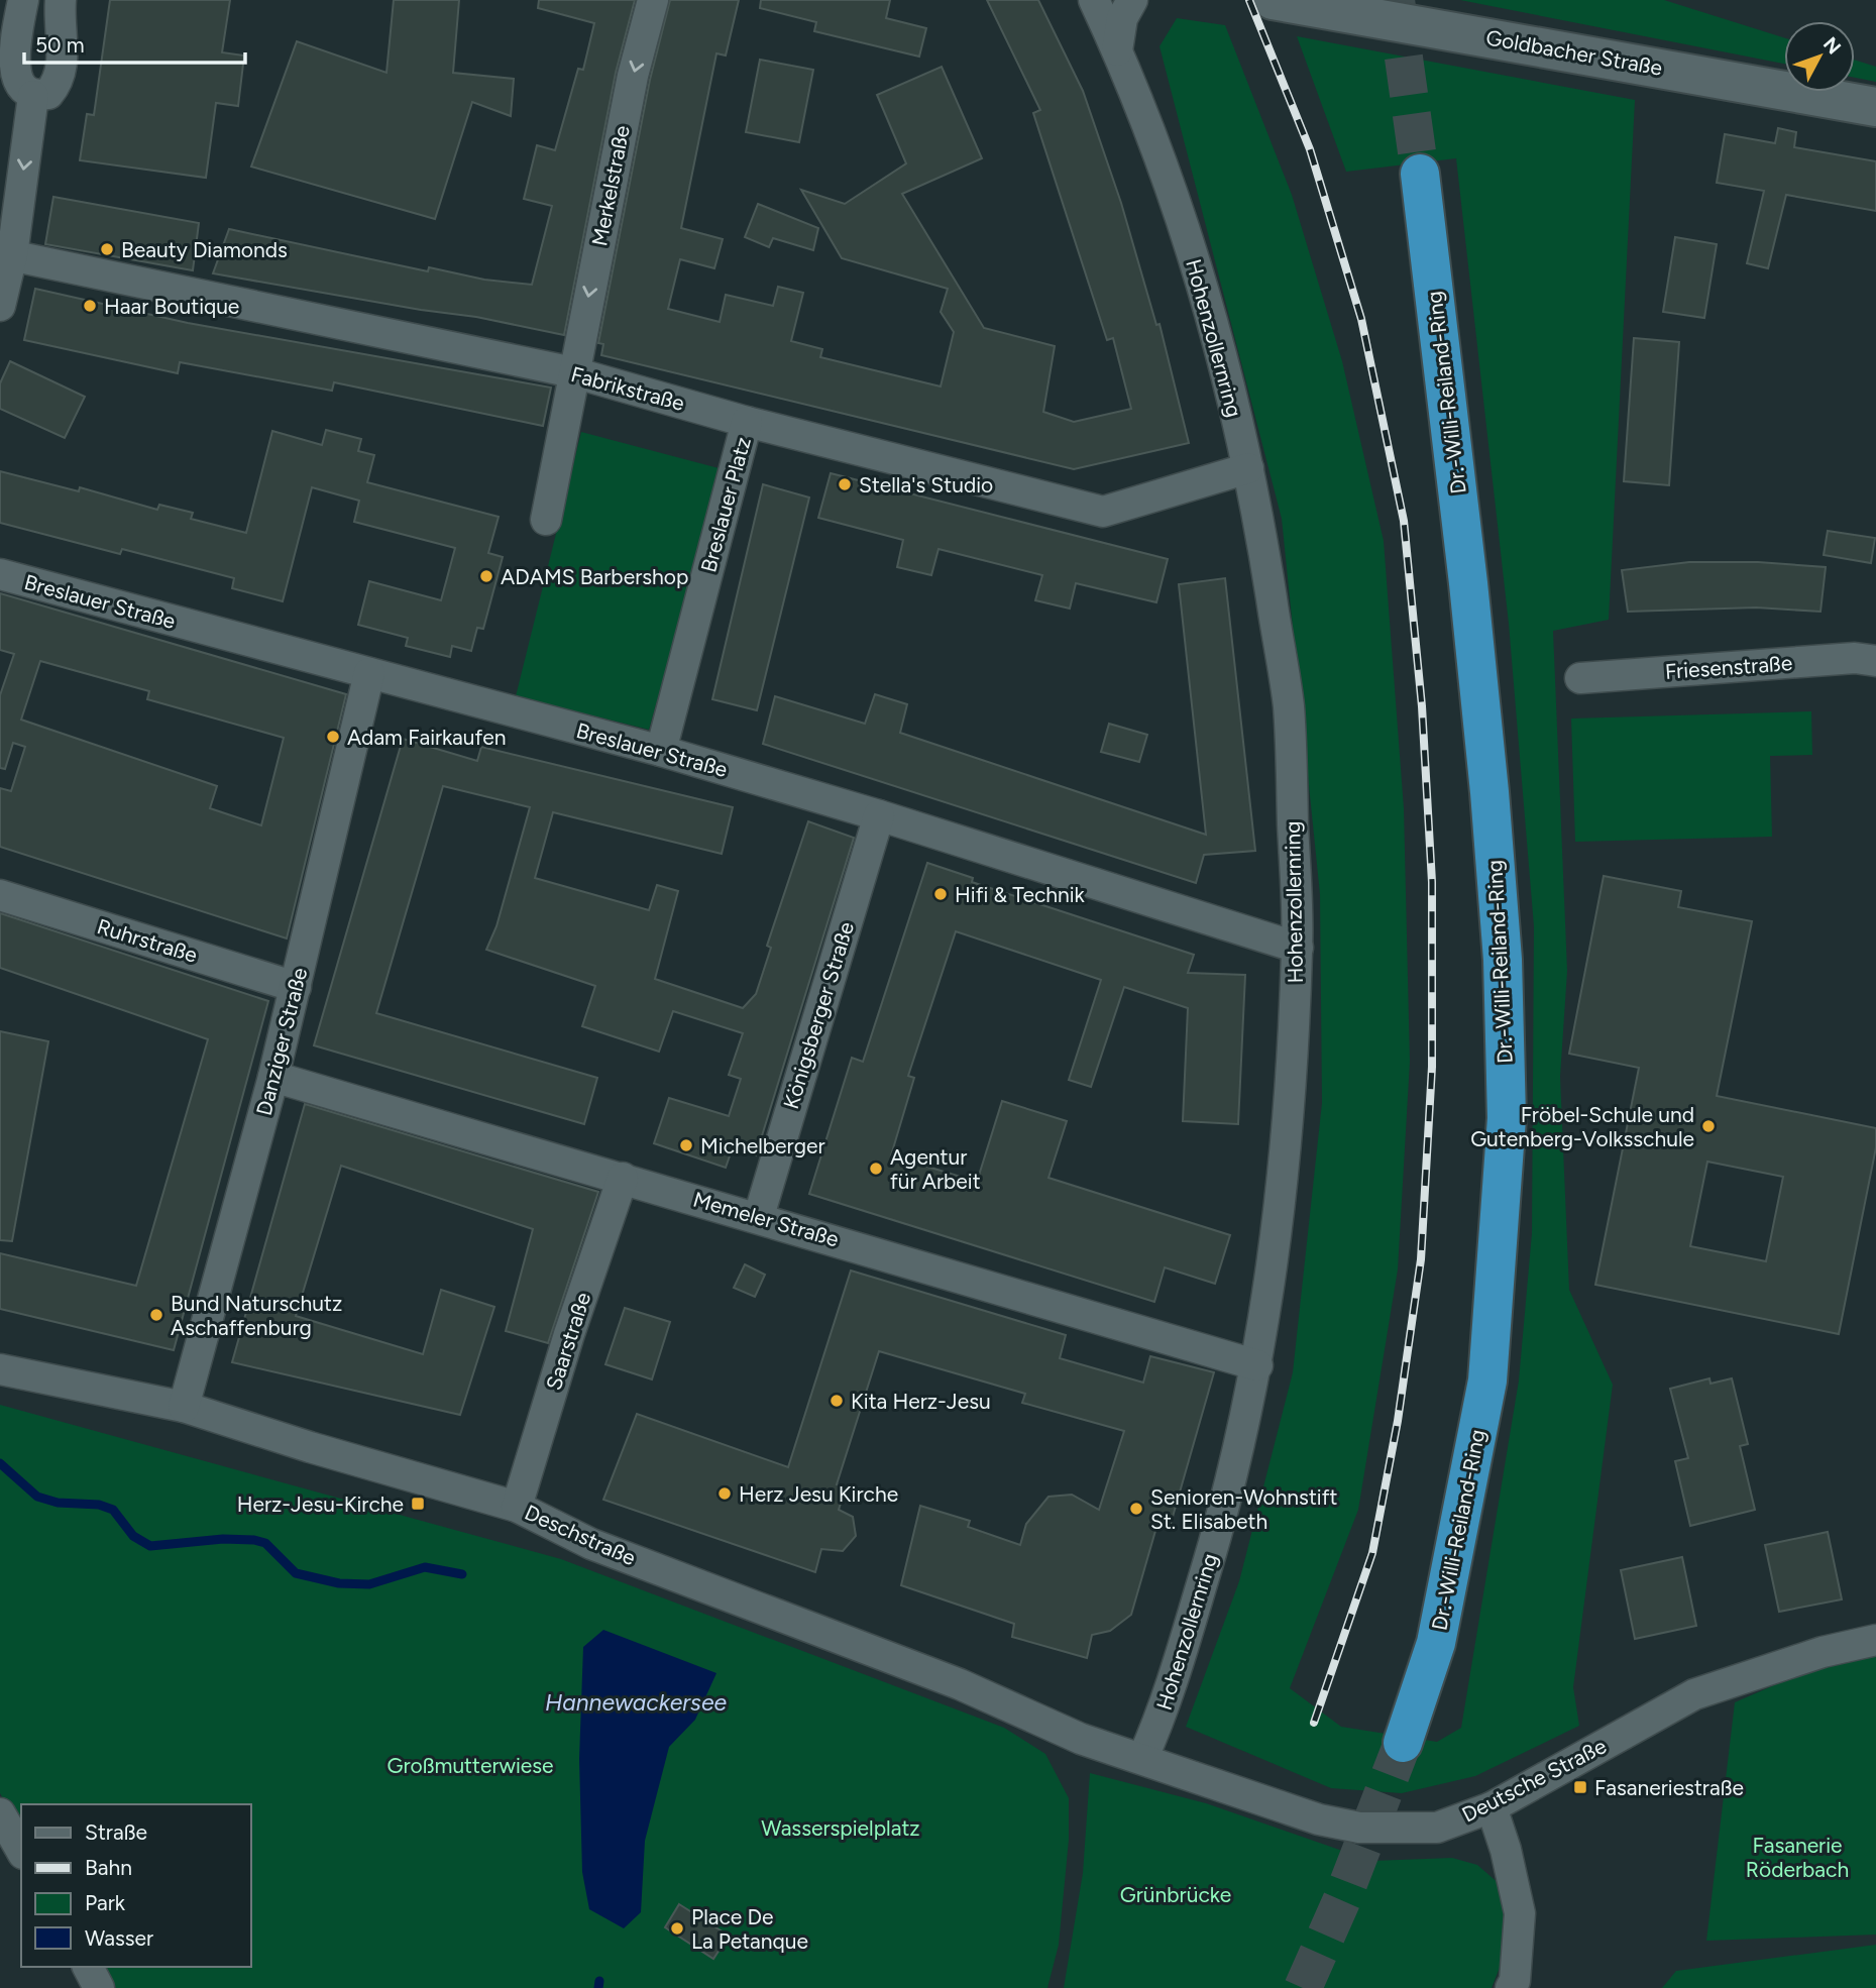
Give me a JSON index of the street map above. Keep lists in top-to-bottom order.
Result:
{
  "streets": {
    "highway": ["Dr.-Willi-Reiland-Ring"],
    "main road": ["Goldbacher Straße"],
    "street": [
      "Merkelstraße",
      "Hohenzollernring",
      "Fabrikstraße",
      "Breslauer Platz",
      "Breslauer Straße",
      "Friesenstraße",
      "Ruhrstraße",
      "Königsberger Straße",
      "Danziger Straße",
      "Memeler Straße",
      "Saarstraße",
      "Deschstraße",
      "Deutsche Straße"
    ]
  },
  "crossings": [
    ["Merkelstraße", "Fabrikstraße"],
    ["Hohenzollernring", "Fabrikstraße"],
    ["Hohenzollernring", "Breslauer Straße"],
    ["Hohenzollernring", "Memeler Straße"],
    ["Hohenzollernring", "Deschstraße"],
    ["Hohenzollernring", "Deutsche Straße"],
    ["Fabrikstraße", "Breslauer Platz"],
    ["Breslauer Platz", "Breslauer Straße"],
    ["Breslauer Straße", "Königsberger Straße"],
    ["Breslauer Straße", "Danziger Straße"],
    ["Ruhrstraße", "Danziger Straße"],
    ["Königsberger Straße", "Memeler Straße"],
    ["Danziger Straße", "Memeler Straße"],
    ["Danziger Straße", "Deschstraße"],
    ["Memeler Straße", "Saarstraße"],
    ["Saarstraße", "Deschstraße"],
    ["Deschstraße", "Deutsche Straße"]
  ],
  "one_way": ["Merkelstraße"],
  "water": ["Hannewackersee"],
  "parks": [
    "Großmutterwiese",
    "Wasserspielplatz",
    "Fasanerie Röderbach",
    "Grünbrücke"
  ],
  "places": {
    "other": [
      "Beauty Diamonds",
      "Haar Boutique",
      "Stella's Studio",
      "ADAMS Barbershop",
      "Adam Fairkaufen",
      "Hifi & Technik",
      "Fröbel-Schule und Gutenberg-Volksschule",
      "Michelberger",
      "Agentur für Arbeit",
      "Bund Naturschutz Aschaffenburg",
      "Kita Herz-Jesu",
      "Herz Jesu Kirche",
      "Senioren-Wohnstift St. Elisabeth",
      "Place De La Petanque"
    ],
    "transit": ["Herz-Jesu-Kirche", "Fasaneriestraße"]
  },
  "legend": [
    "Straße",
    "Bahn",
    "Park",
    "Wasser"
  ],
  "scale_bar": "50 m",
  "north": "top right"
}
